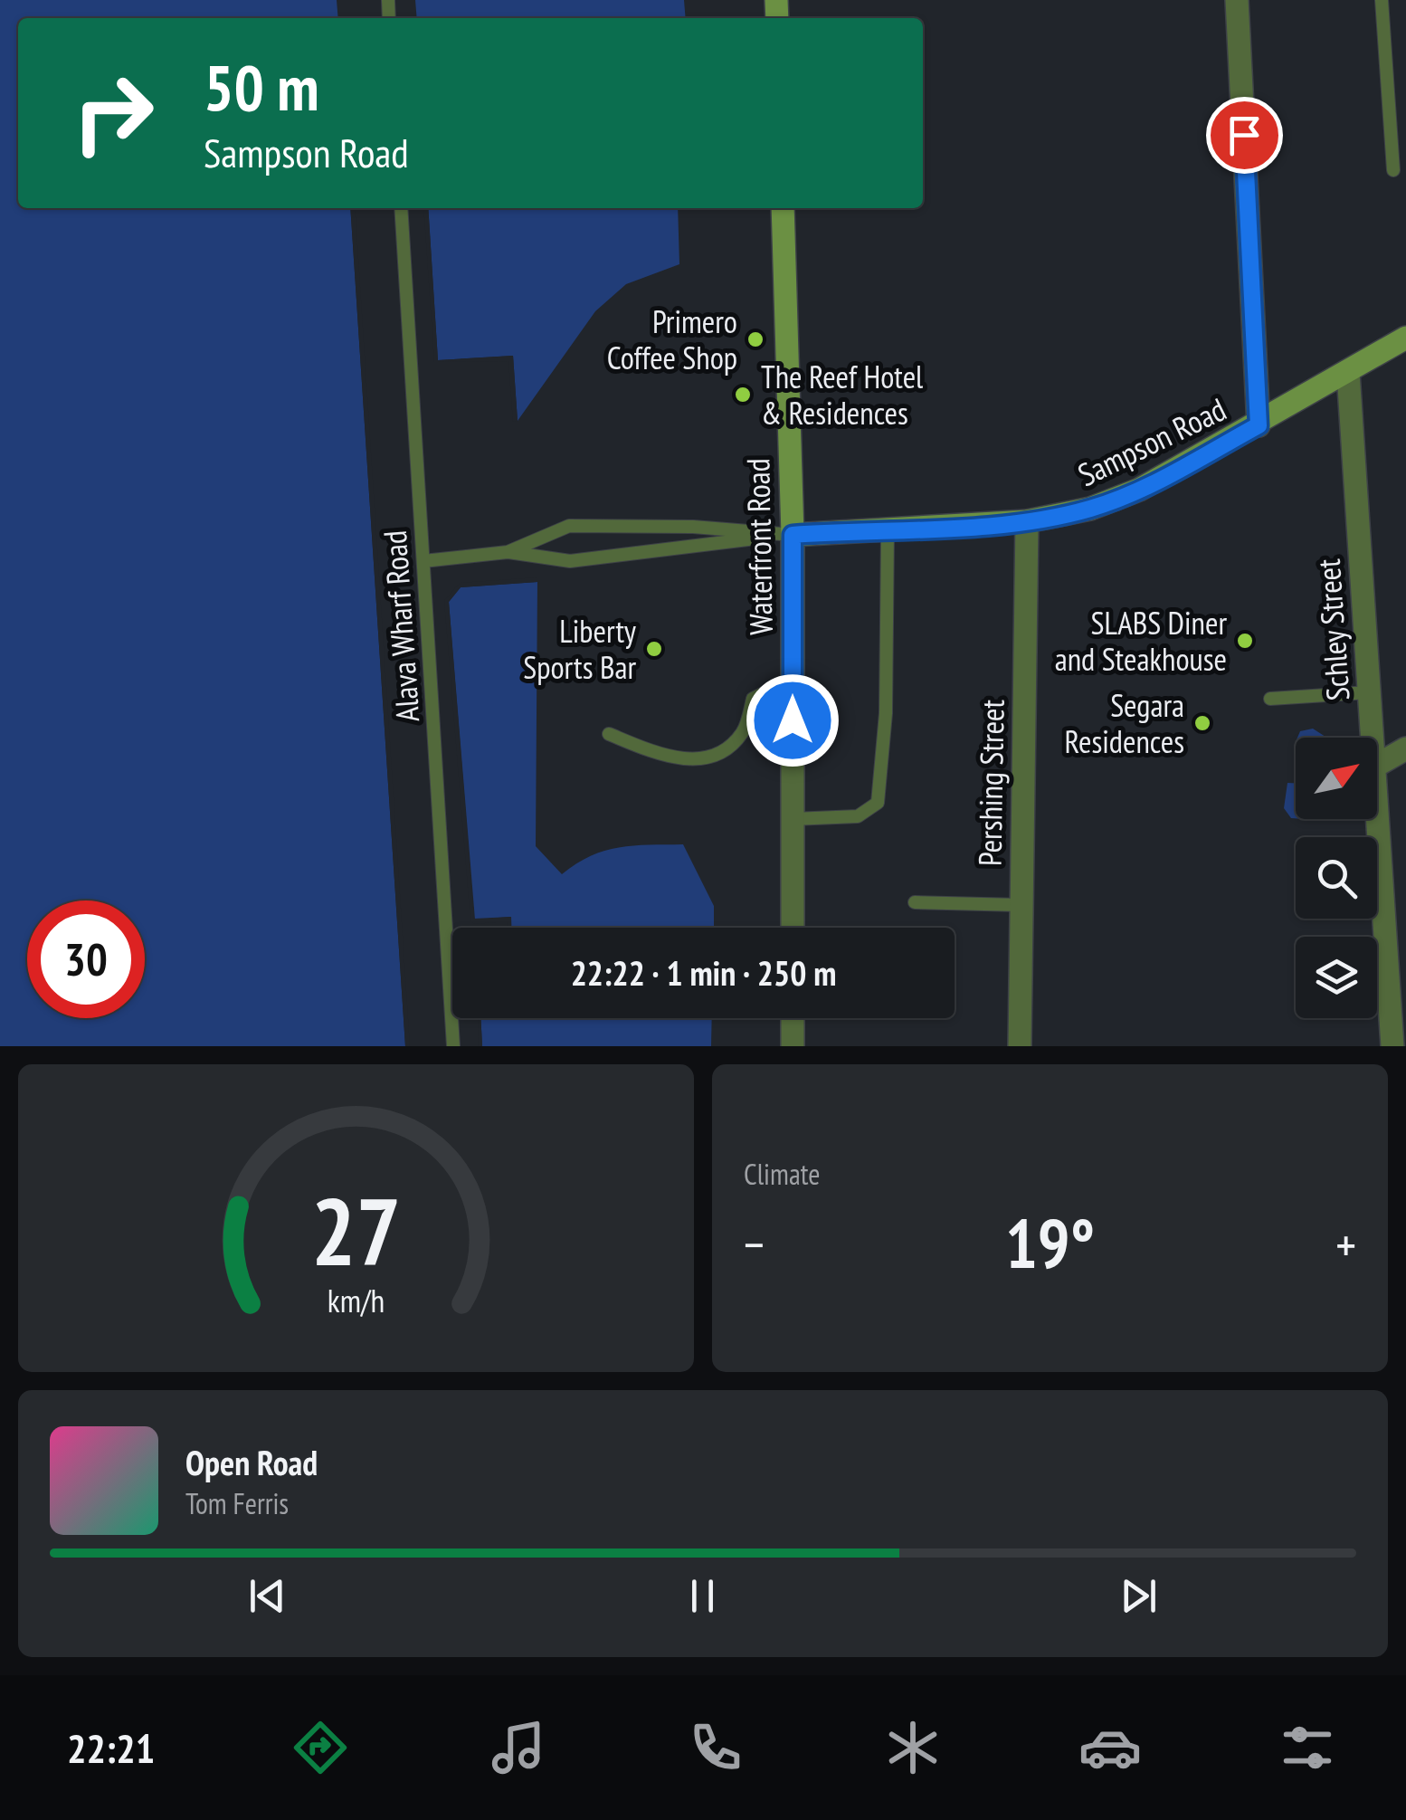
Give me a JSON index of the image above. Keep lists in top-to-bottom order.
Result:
{
  "streets": {
    "main road": ["Sampson Road", "Waterfront Road"],
    "street": ["Schley Street", "Pershing Street"],
    "lane": ["Alava Wharf Road"]
  },
  "crossings": [
    ["Sampson Road", "Waterfront Road"],
    ["Sampson Road", "Schley Street"],
    ["Sampson Road", "Pershing Street"]
  ],
  "places": [
    "Primero Coffee Shop",
    "The Reef Hotel & Residences",
    "SLABS Diner and Steakhouse",
    "Liberty Sports Bar",
    "Segara Residences"
  ],
  "north": "top right",
  "page": {
    "turn": ["50 m", "Sampson Road"],
    "limit": "30",
    "trip": "22:22 · 1 min · 250 m",
    "tile": "Climate",
    "heat": ["−", "19°", "+"],
    "song": ["Open Road", "Tom Ferris"],
    "tabs": "22:21",
    "gauge": ["27", "km/h"]
  }
}
